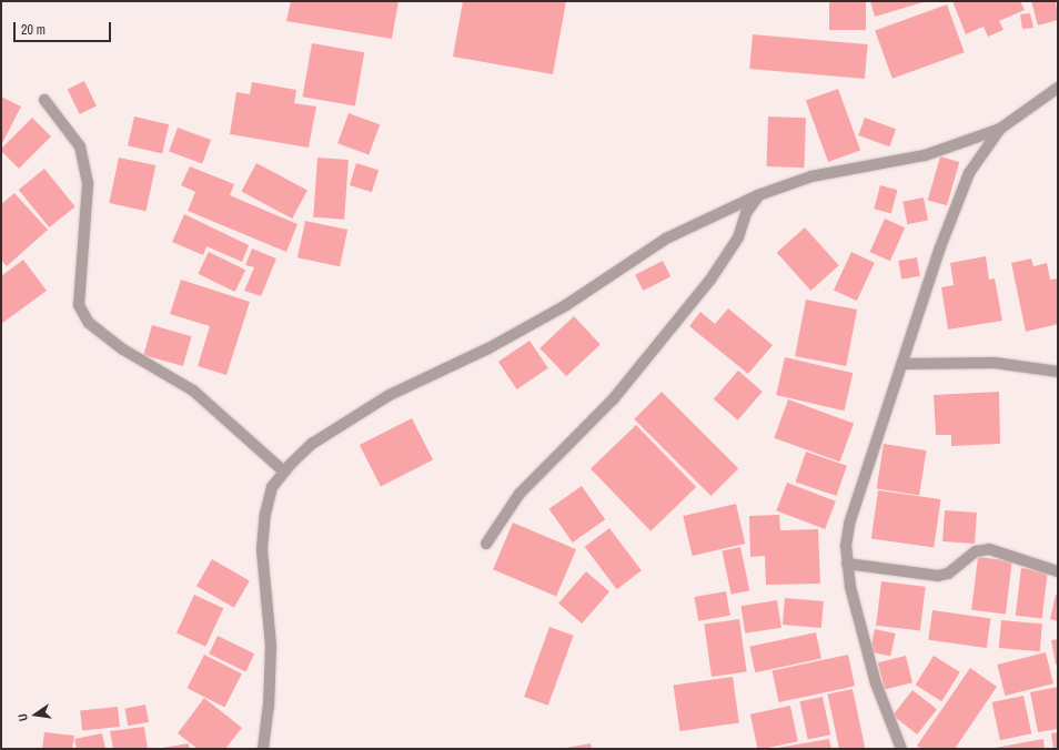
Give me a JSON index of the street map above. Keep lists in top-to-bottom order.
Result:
{
  "scale_bar": "20 m",
  "north": "left"
}
